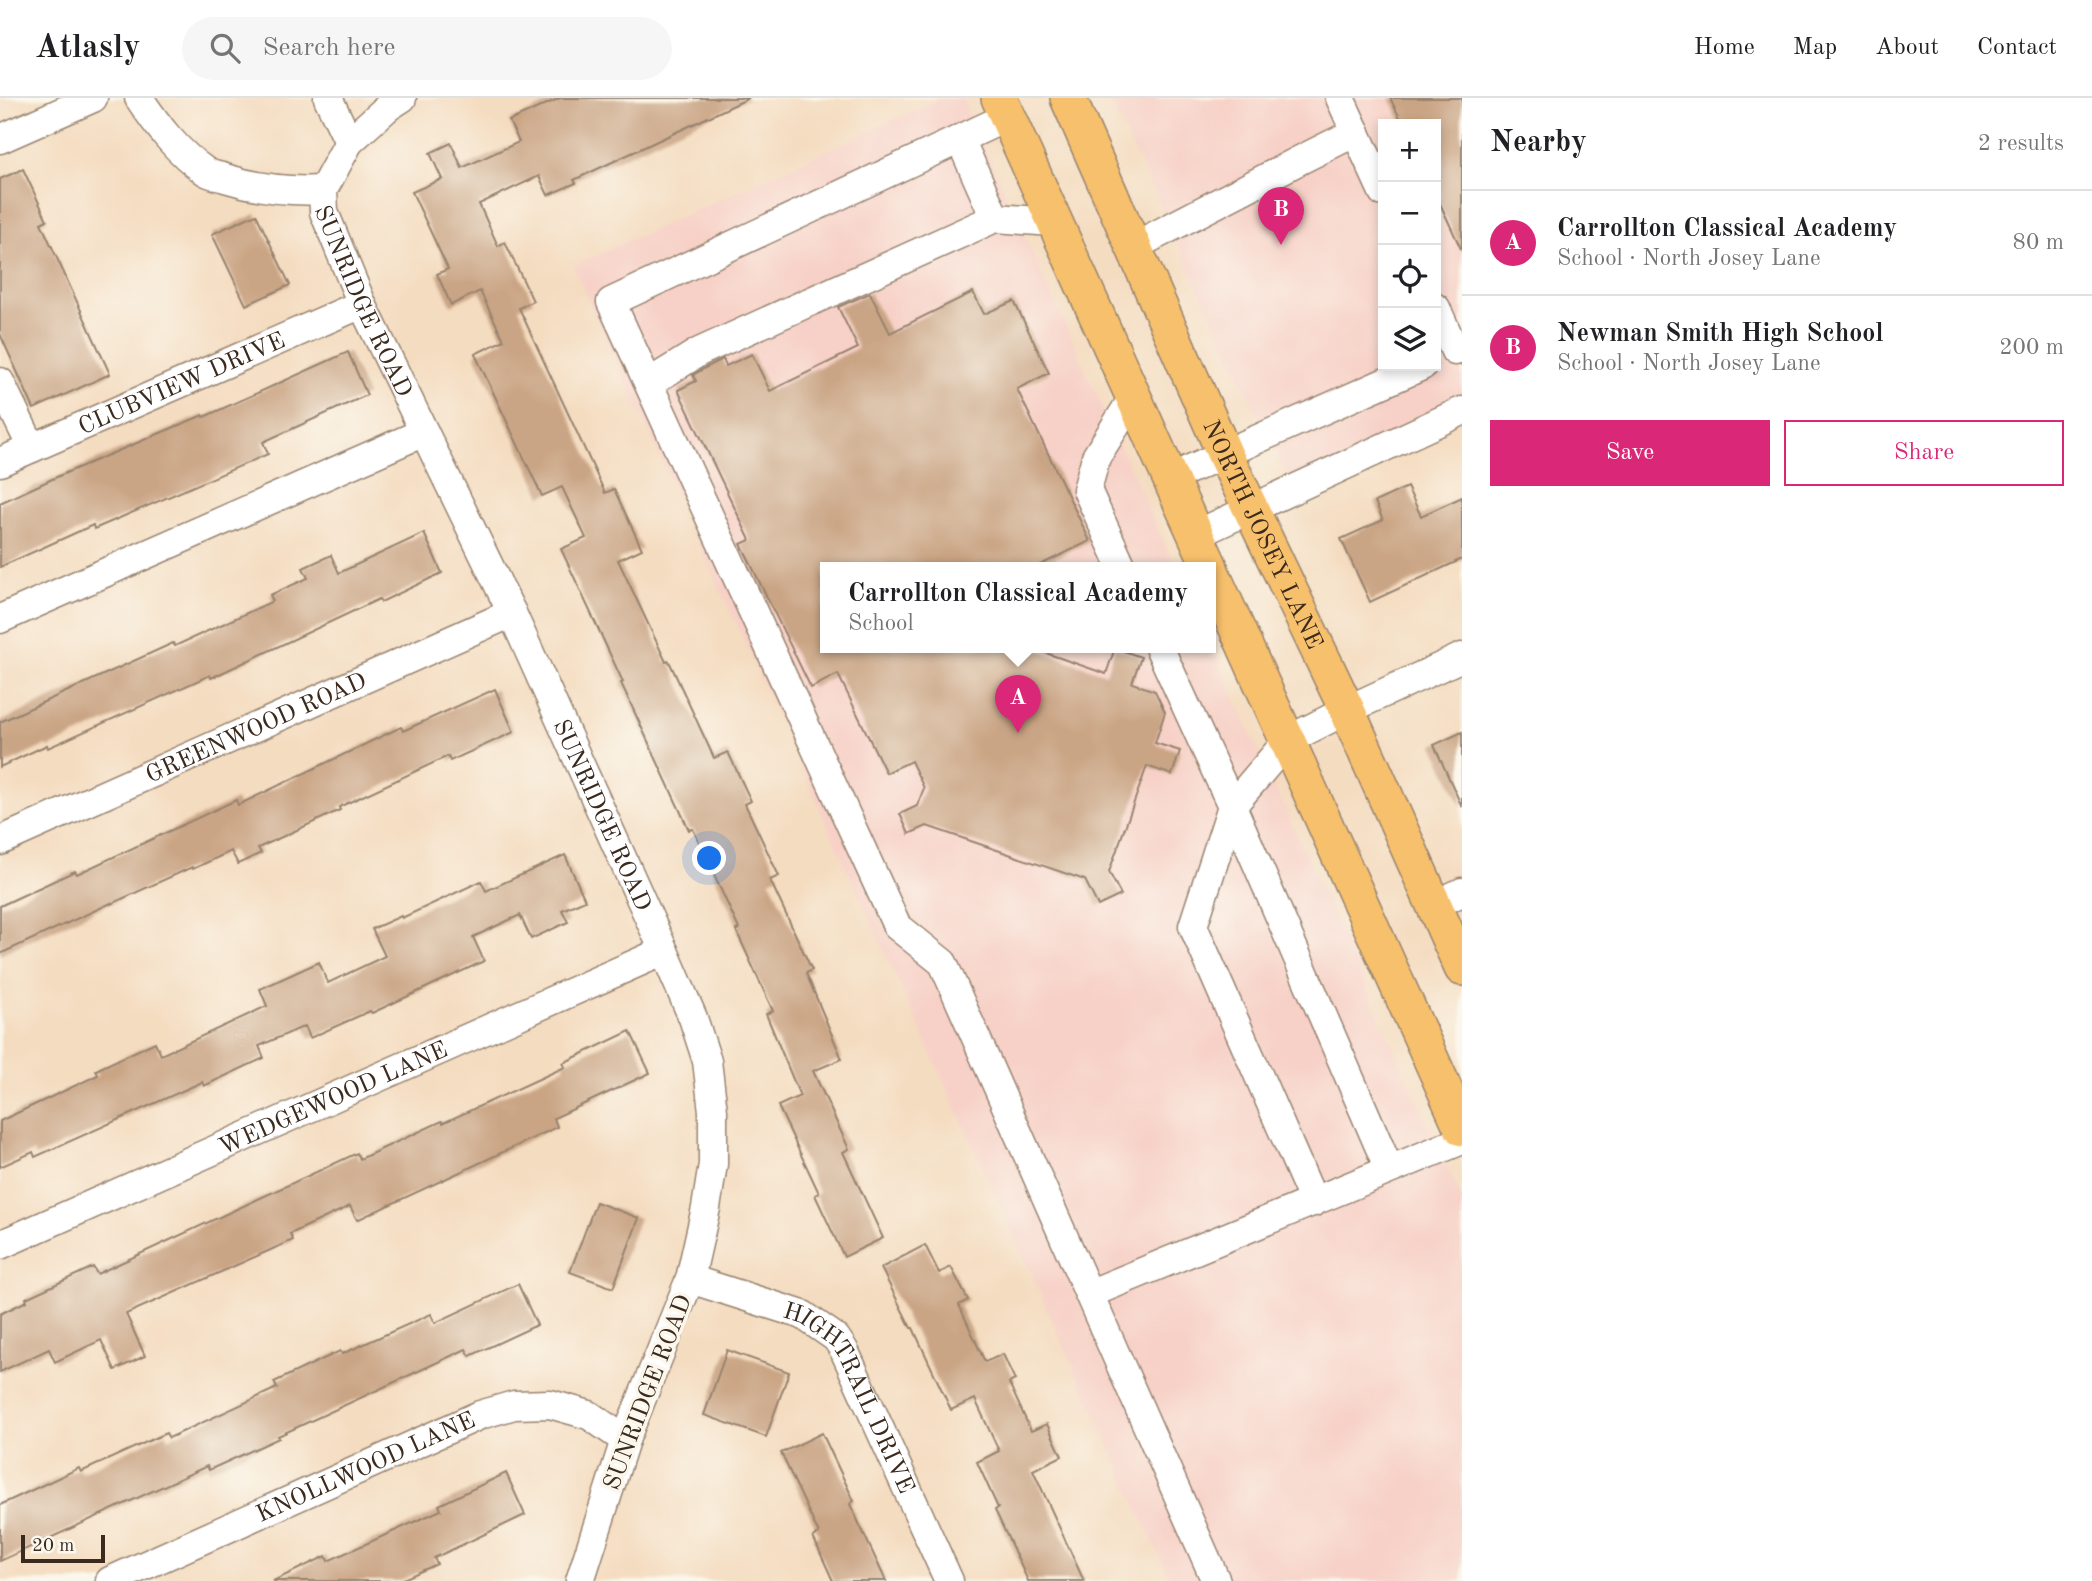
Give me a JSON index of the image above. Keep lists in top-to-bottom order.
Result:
{
  "streets": {
    "main road": ["NORTH JOSEY LANE"],
    "street": [
      "SUNRIDGE ROAD",
      "CLUBVIEW DRIVE",
      "GREENWOOD ROAD",
      "WEDGEWOOD LANE",
      "HIGHTRAIL DRIVE",
      "KNOLLWOOD LANE"
    ]
  },
  "crossings": [
    ["SUNRIDGE ROAD", "CLUBVIEW DRIVE"],
    ["SUNRIDGE ROAD", "GREENWOOD ROAD"],
    ["SUNRIDGE ROAD", "WEDGEWOOD LANE"],
    ["SUNRIDGE ROAD", "HIGHTRAIL DRIVE"],
    ["SUNRIDGE ROAD", "KNOLLWOOD LANE"]
  ],
  "scale_bar": "20 m",
  "page": {
    "header": "Atlasly",
    "search": "Search here",
    "nav": [
      "Home",
      "Map",
      "About",
      "Contact"
    ],
    "heading": ["Nearby", "2 results"],
    "map_buttons": ["+", "−"],
    "pins": ["B", "A"],
    "list": [
      {
        "mark": "A",
        "name": "Carrollton Classical Academy",
        "note": "School · North Josey Lane",
        "value": "80 m"
      },
      {
        "mark": "B",
        "name": "Newman Smith High School",
        "note": "School · North Josey Lane",
        "value": "200 m"
      }
    ],
    "buttons": ["Save", "Share"],
    "popup": ["Carrollton Classical Academy", "School"],
    "scale": "20 m"
  }
}
